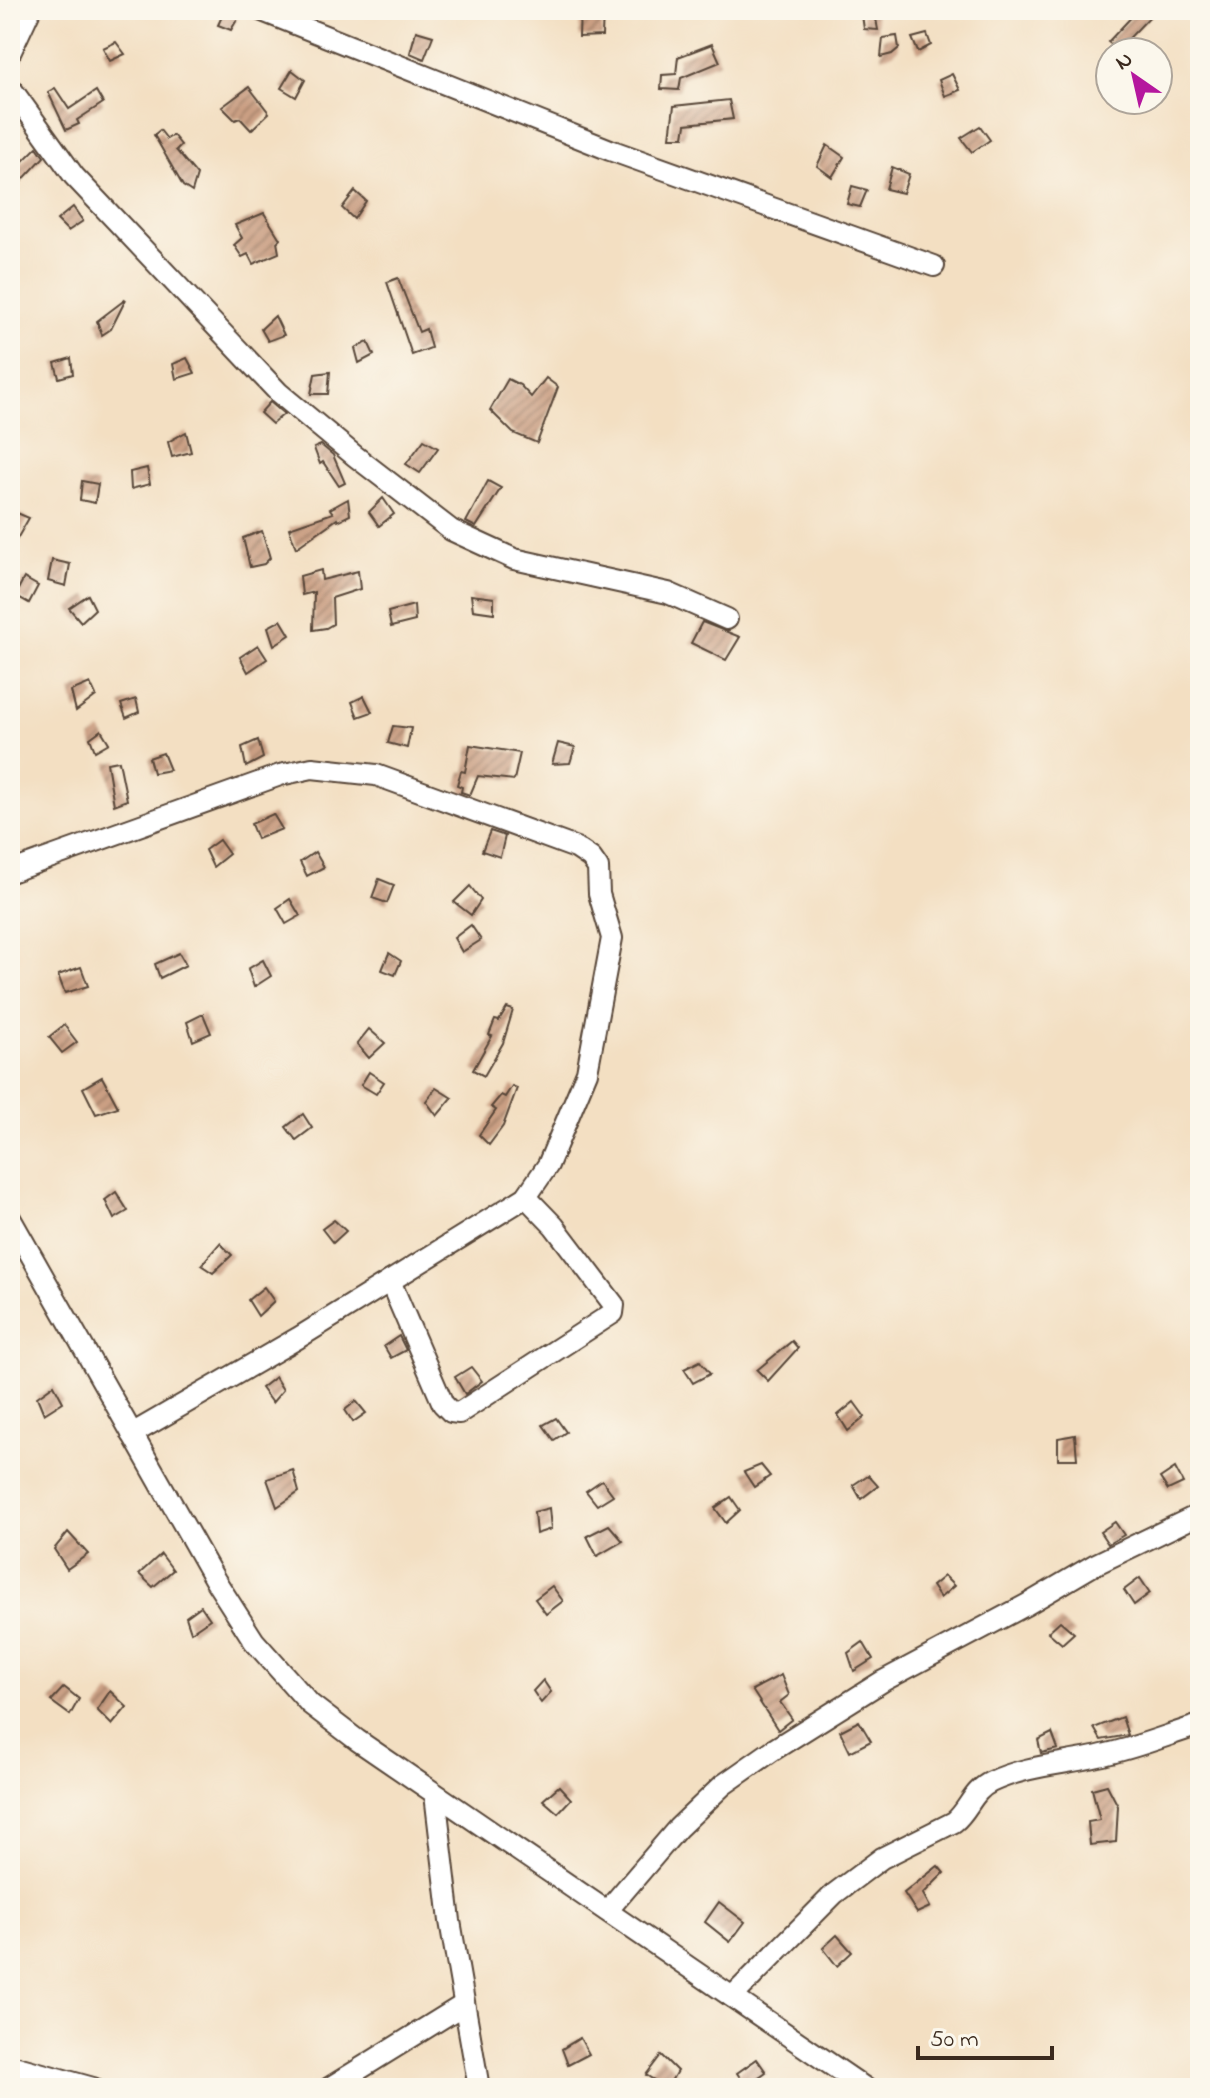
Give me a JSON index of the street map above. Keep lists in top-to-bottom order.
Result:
{
  "scale_bar": "50 m",
  "north": "top left"
}
